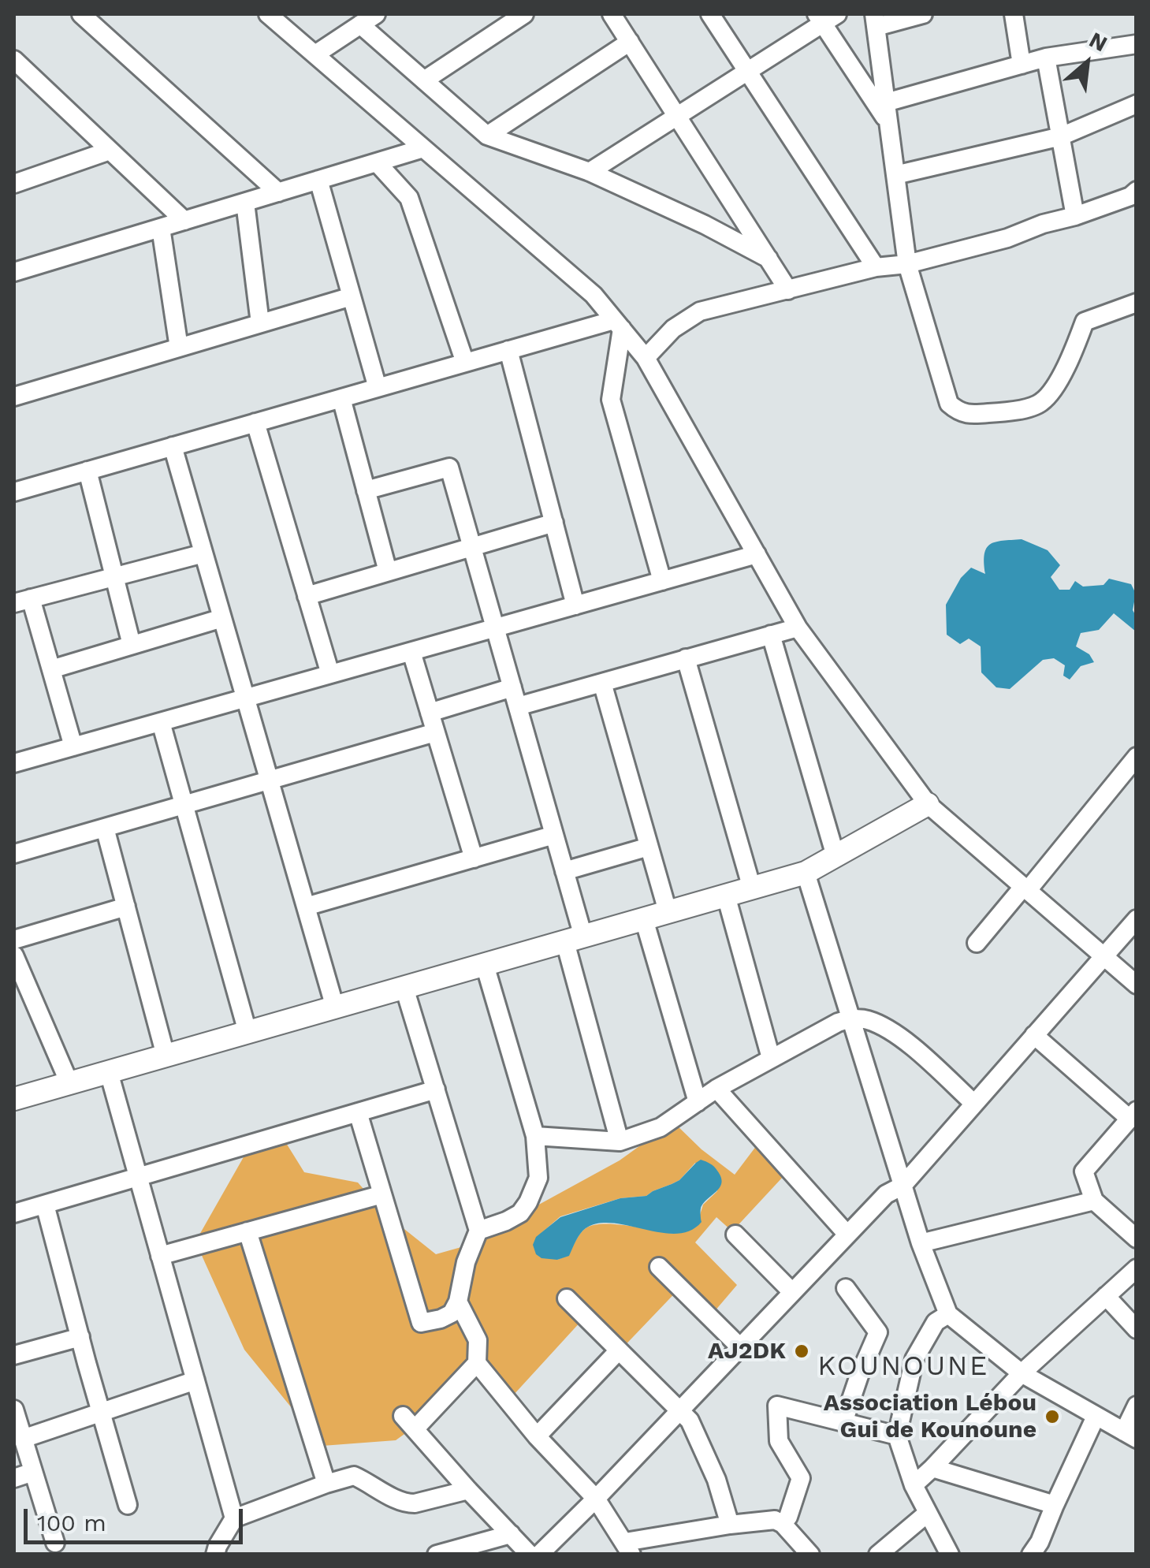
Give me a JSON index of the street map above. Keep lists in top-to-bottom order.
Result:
{
  "districts": ["KOUNOUNE"],
  "places": ["AJ2DK", "Association Lébou Gui de Kounoune"],
  "scale_bar": "100 m",
  "north": "top right"
}
